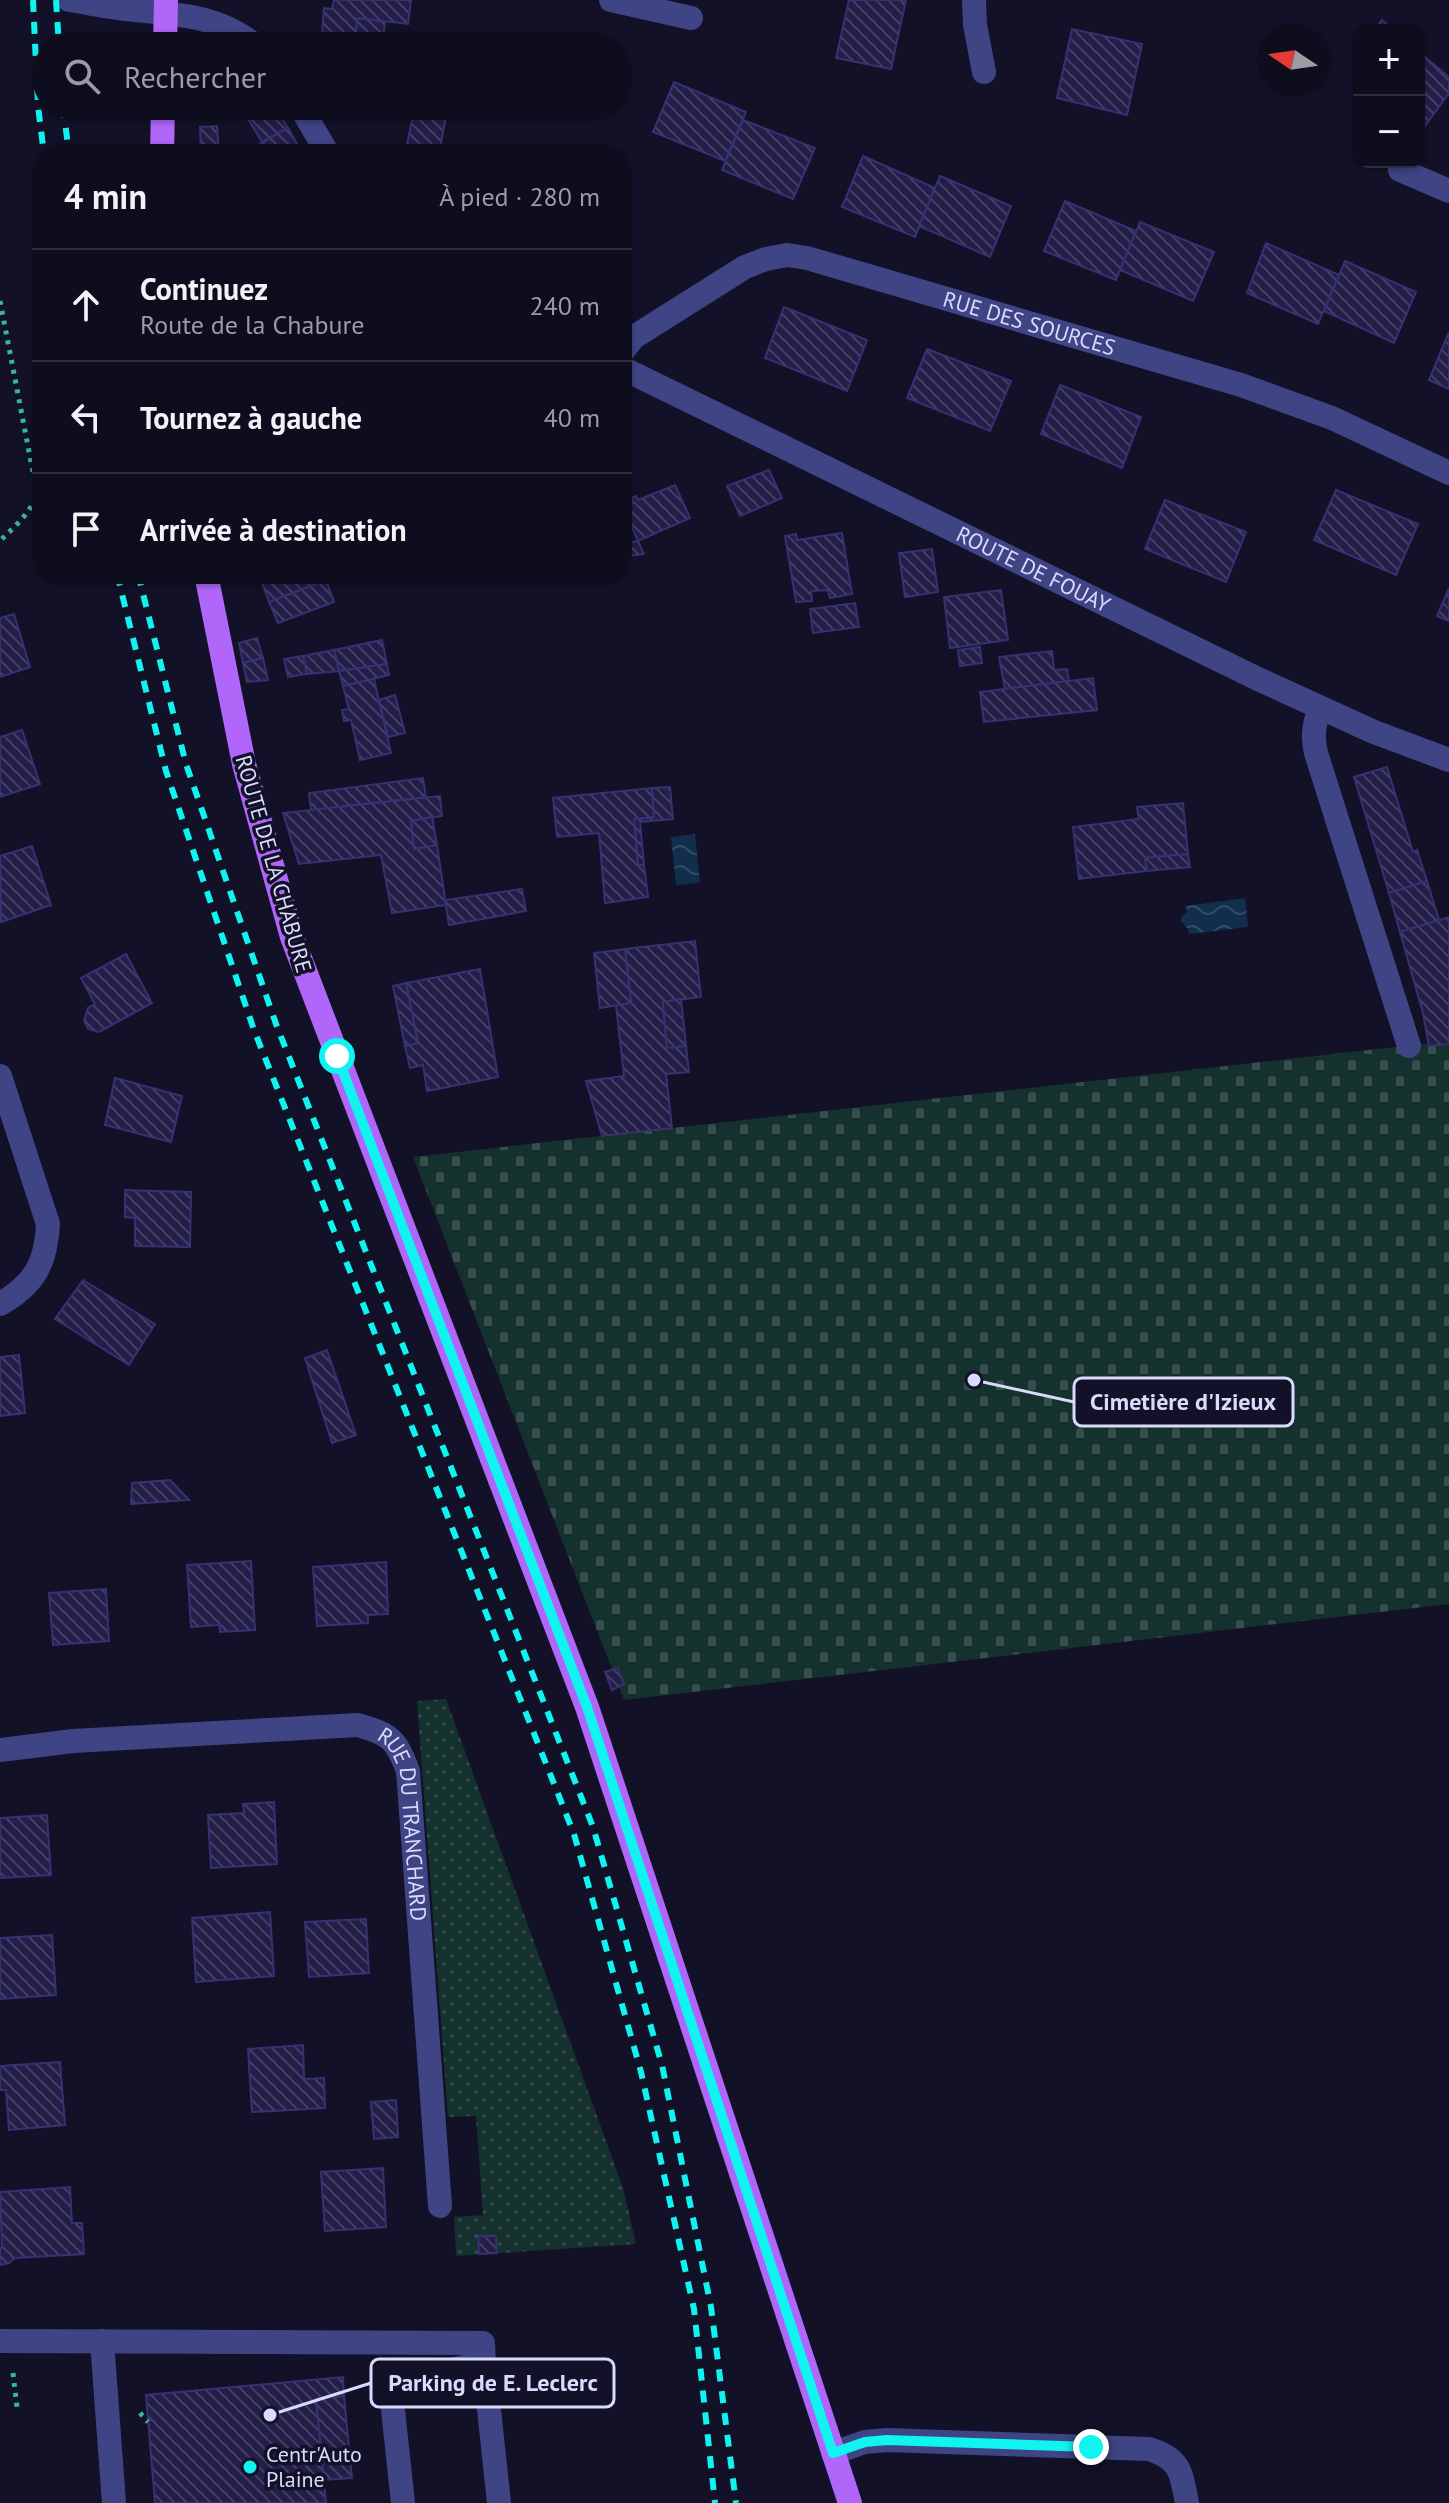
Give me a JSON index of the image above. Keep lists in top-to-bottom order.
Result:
{
  "streets": {
    "main road": ["ROUTE DE LA CHABURE"],
    "street": ["RUE DES SOURCES", "ROUTE DE FOUAY", "RUE DU TRANCHARD"]
  },
  "places": ["Cimetière d'Izieux", "Parking de E. Leclerc", "Centr'Auto Plaine"],
  "north": "left",
  "page": {
    "map_buttons": ["+", "−"],
    "search": "Rechercher",
    "heading": ["4 min", "À pied · 280 m"],
    "list": [
      ["Continuez", "Route de la Chabure", "240 m"],
      ["Tournez à gauche", "40 m"],
      "Arrivée à destination"
    ]
  }
}
